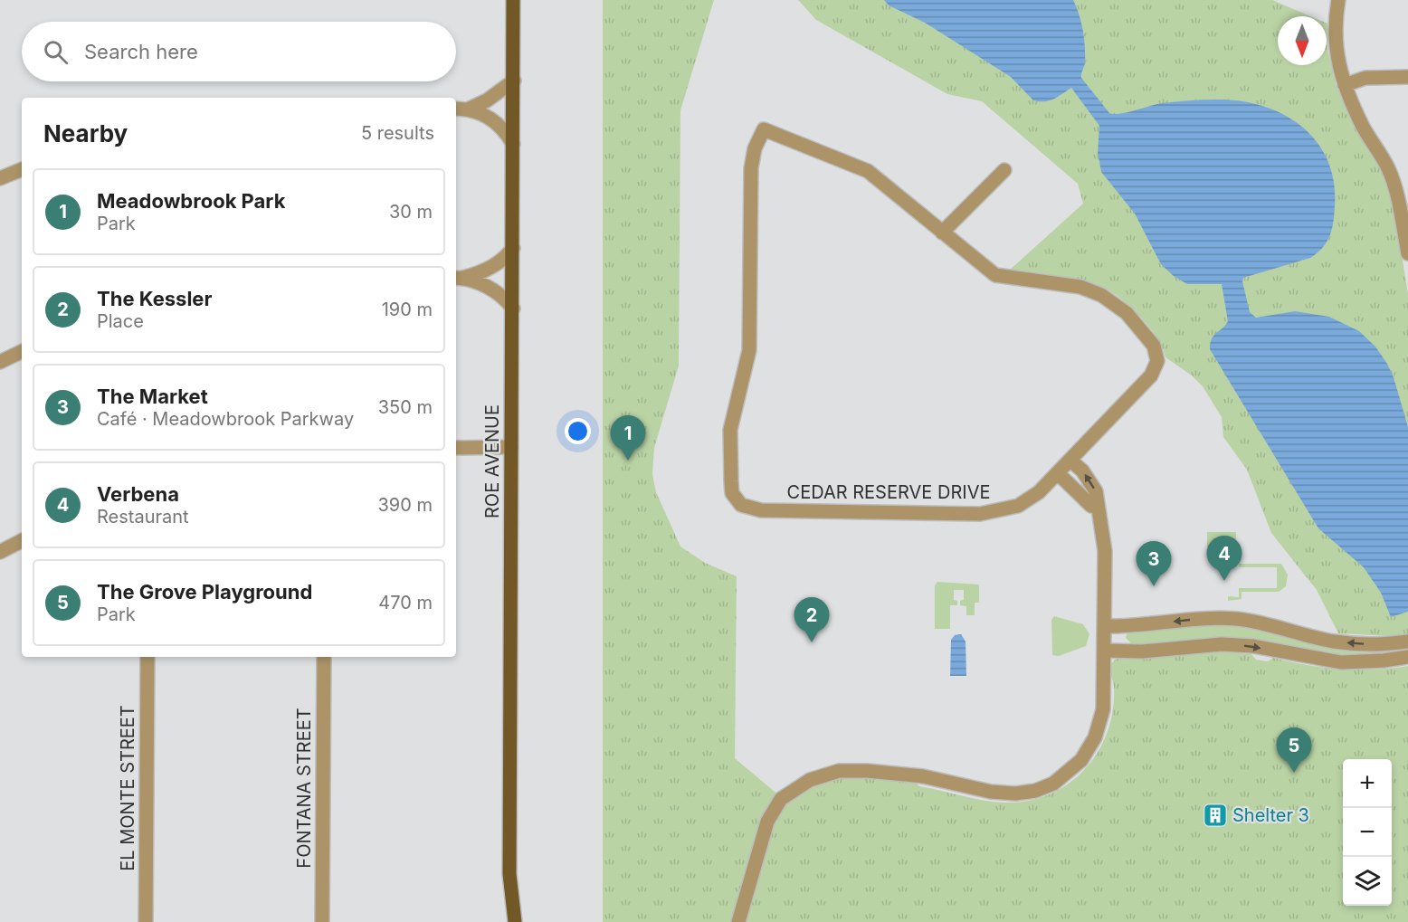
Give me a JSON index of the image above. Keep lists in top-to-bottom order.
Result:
{
  "streets": {
    "main road": ["ROE AVENUE"],
    "street": ["CEDAR RESERVE DRIVE", "EL MONTE STREET", "FONTANA STREET"]
  },
  "places": {
    "building": ["Shelter 3"]
  },
  "north": "bottom",
  "page": {
    "search": "Search here",
    "heading": ["Nearby", "5 results"],
    "list": [
      {
        "mark": "1",
        "name": "Meadowbrook Park",
        "note": "Park",
        "value": "30 m"
      },
      {
        "mark": "2",
        "name": "The Kessler",
        "note": "Place",
        "value": "190 m"
      },
      {
        "mark": "3",
        "name": "The Market",
        "note": "Café · Meadowbrook Parkway",
        "value": "350 m"
      },
      {
        "mark": "4",
        "name": "Verbena",
        "note": "Restaurant",
        "value": "390 m"
      },
      {
        "mark": "5",
        "name": "The Grove Playground",
        "note": "Park",
        "value": "470 m"
      }
    ],
    "pins": [
      "1",
      "4",
      "3",
      "2",
      "5"
    ],
    "map_buttons": ["+", "−"]
  }
}
